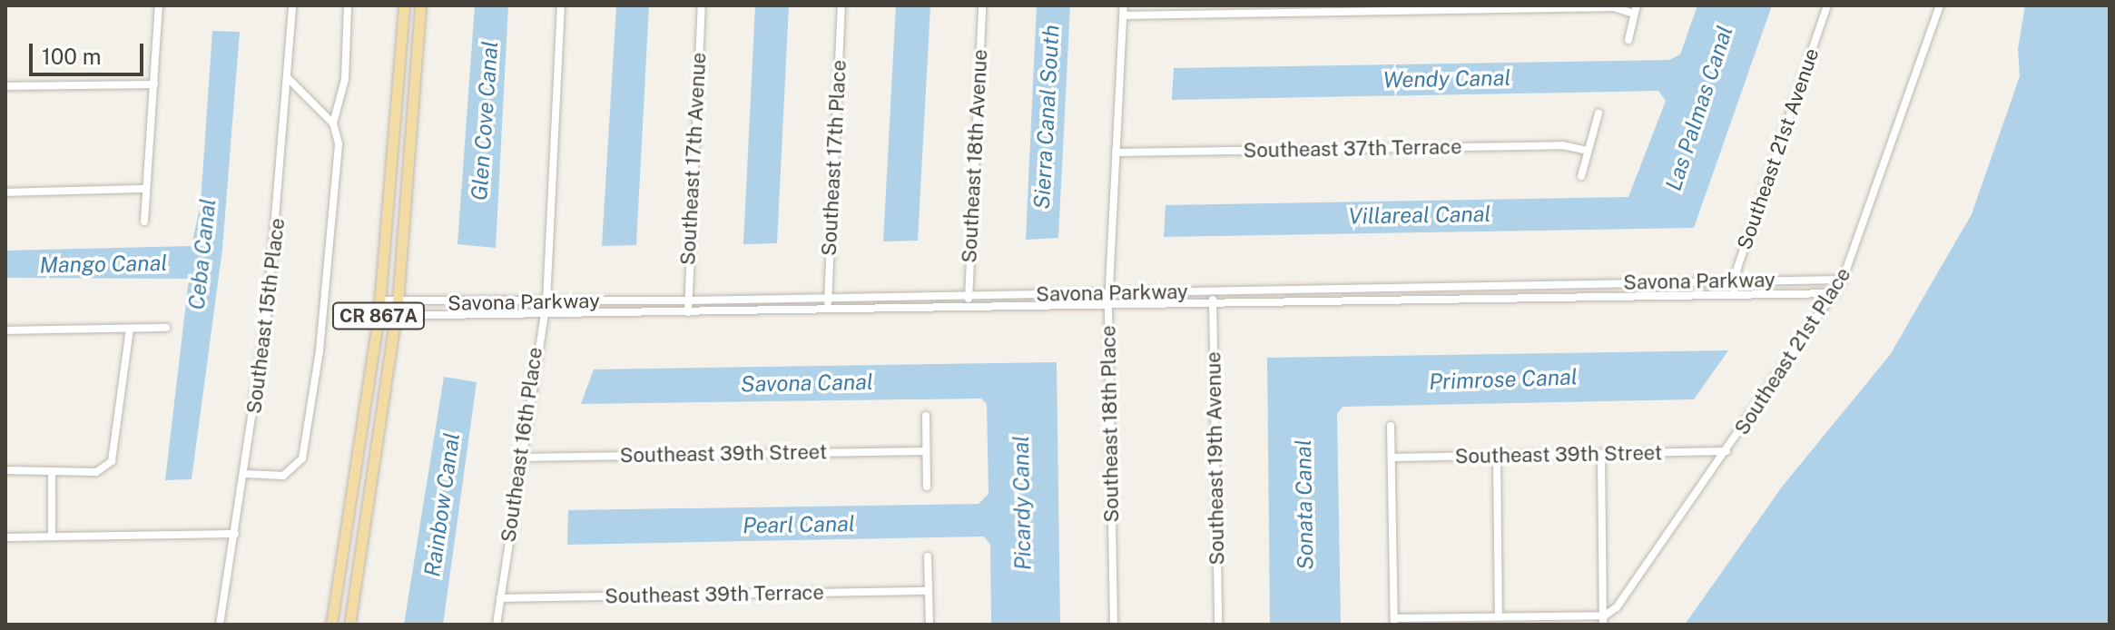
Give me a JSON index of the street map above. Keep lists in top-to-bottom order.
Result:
{
  "streets": {
    "main road": ["CR 867A"],
    "street": [
      "Southeast 37th Terrace",
      "Southeast 21st Avenue",
      "Southeast 18th Avenue",
      "Southeast 17th Place",
      "Southeast 17th Avenue",
      "Savona Parkway",
      "Southeast 15th Place",
      "Southeast 21st Place",
      "Southeast 18th Place",
      "Southeast 16th Place",
      "Southeast 39th Street",
      "Southeast 19th Avenue",
      "Southeast 39th Terrace"
    ]
  },
  "crossings": [
    ["Southeast 37th Terrace", "Southeast 18th Place"],
    ["Southeast 21st Avenue", "Savona Parkway"],
    ["Southeast 18th Avenue", "Savona Parkway"],
    ["Southeast 17th Place", "Savona Parkway"],
    ["Southeast 17th Avenue", "Savona Parkway"],
    ["Savona Parkway", "CR 867A"],
    ["Savona Parkway", "Southeast 21st Place"],
    ["Savona Parkway", "Southeast 18th Place"],
    ["Savona Parkway", "Southeast 16th Place"],
    ["Savona Parkway", "Southeast 19th Avenue"],
    ["Southeast 21st Place", "Southeast 39th Street"],
    ["Southeast 16th Place", "Southeast 39th Street"],
    ["Southeast 16th Place", "Southeast 39th Terrace"]
  ],
  "water": [
    "Wendy Canal",
    "Las Palmas Canal",
    "Sierra Canal South",
    "Glen Cove Canal",
    "Villareal Canal",
    "Ceba Canal",
    "Mango Canal",
    "Primrose Canal",
    "Savona Canal",
    "Picardy Canal",
    "Rainbow Canal",
    "Sonata Canal",
    "Pearl Canal"
  ],
  "scale_bar": "100 m"
}
